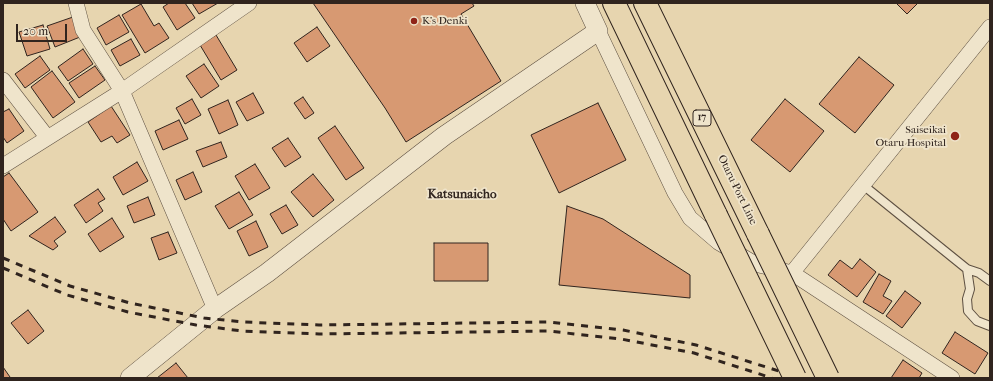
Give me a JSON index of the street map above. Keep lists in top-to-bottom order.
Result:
{
  "streets": {
    "main road": ["17", "Otaru-Port Line"]
  },
  "districts": ["Katsunaicho"],
  "places": ["K's Denki", "Saiseikai Otaru Hospital"],
  "scale_bar": "20 m"
}
